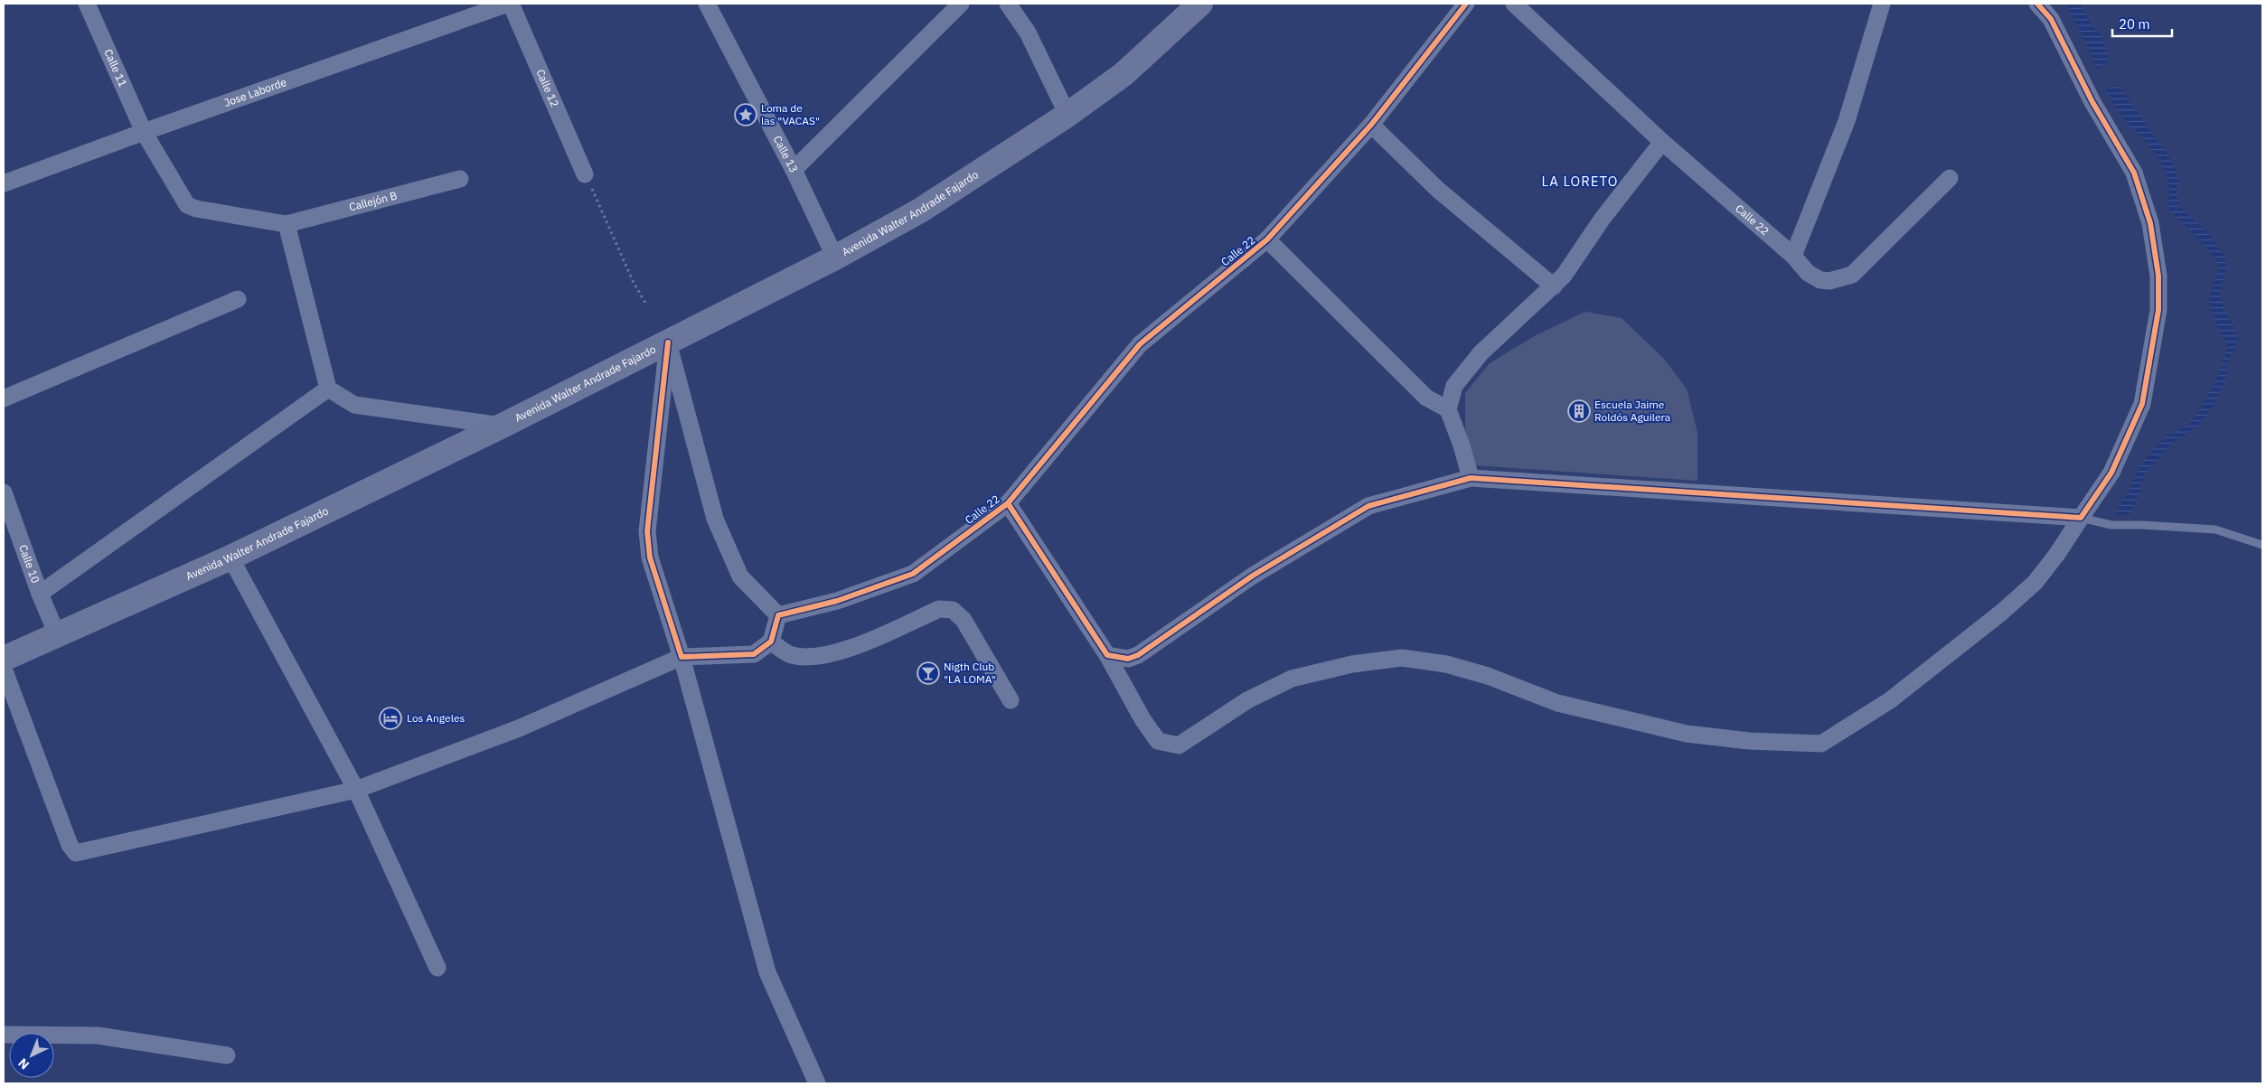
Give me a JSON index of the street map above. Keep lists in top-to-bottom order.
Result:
{
  "streets": {
    "main road": ["Avenida Walter Andrade Fajardo"],
    "street": [
      "Calle 11",
      "Calle 12",
      "Jose Laborde",
      "Calle 13",
      "Callejón B",
      "Calle 22",
      "Calle 10"
    ]
  },
  "crossings": [
    ["Calle 11", "Jose Laborde"],
    ["Calle 11", "Callejón B"],
    ["Calle 12", "Jose Laborde"],
    ["Calle 13", "Avenida Walter Andrade Fajardo"],
    ["Avenida Walter Andrade Fajardo", "Calle 10"]
  ],
  "districts": ["LA LORETO"],
  "places": {
    "place": ["Loma de las \"VACAS\""],
    "building": ["Escuela Jaime Roldós Aguilera"],
    "bar": ["Nigth Club \"LA LOMA\""],
    "hotel": ["Los Angeles"]
  },
  "scale_bar": "20 m",
  "north": "bottom left"
}
